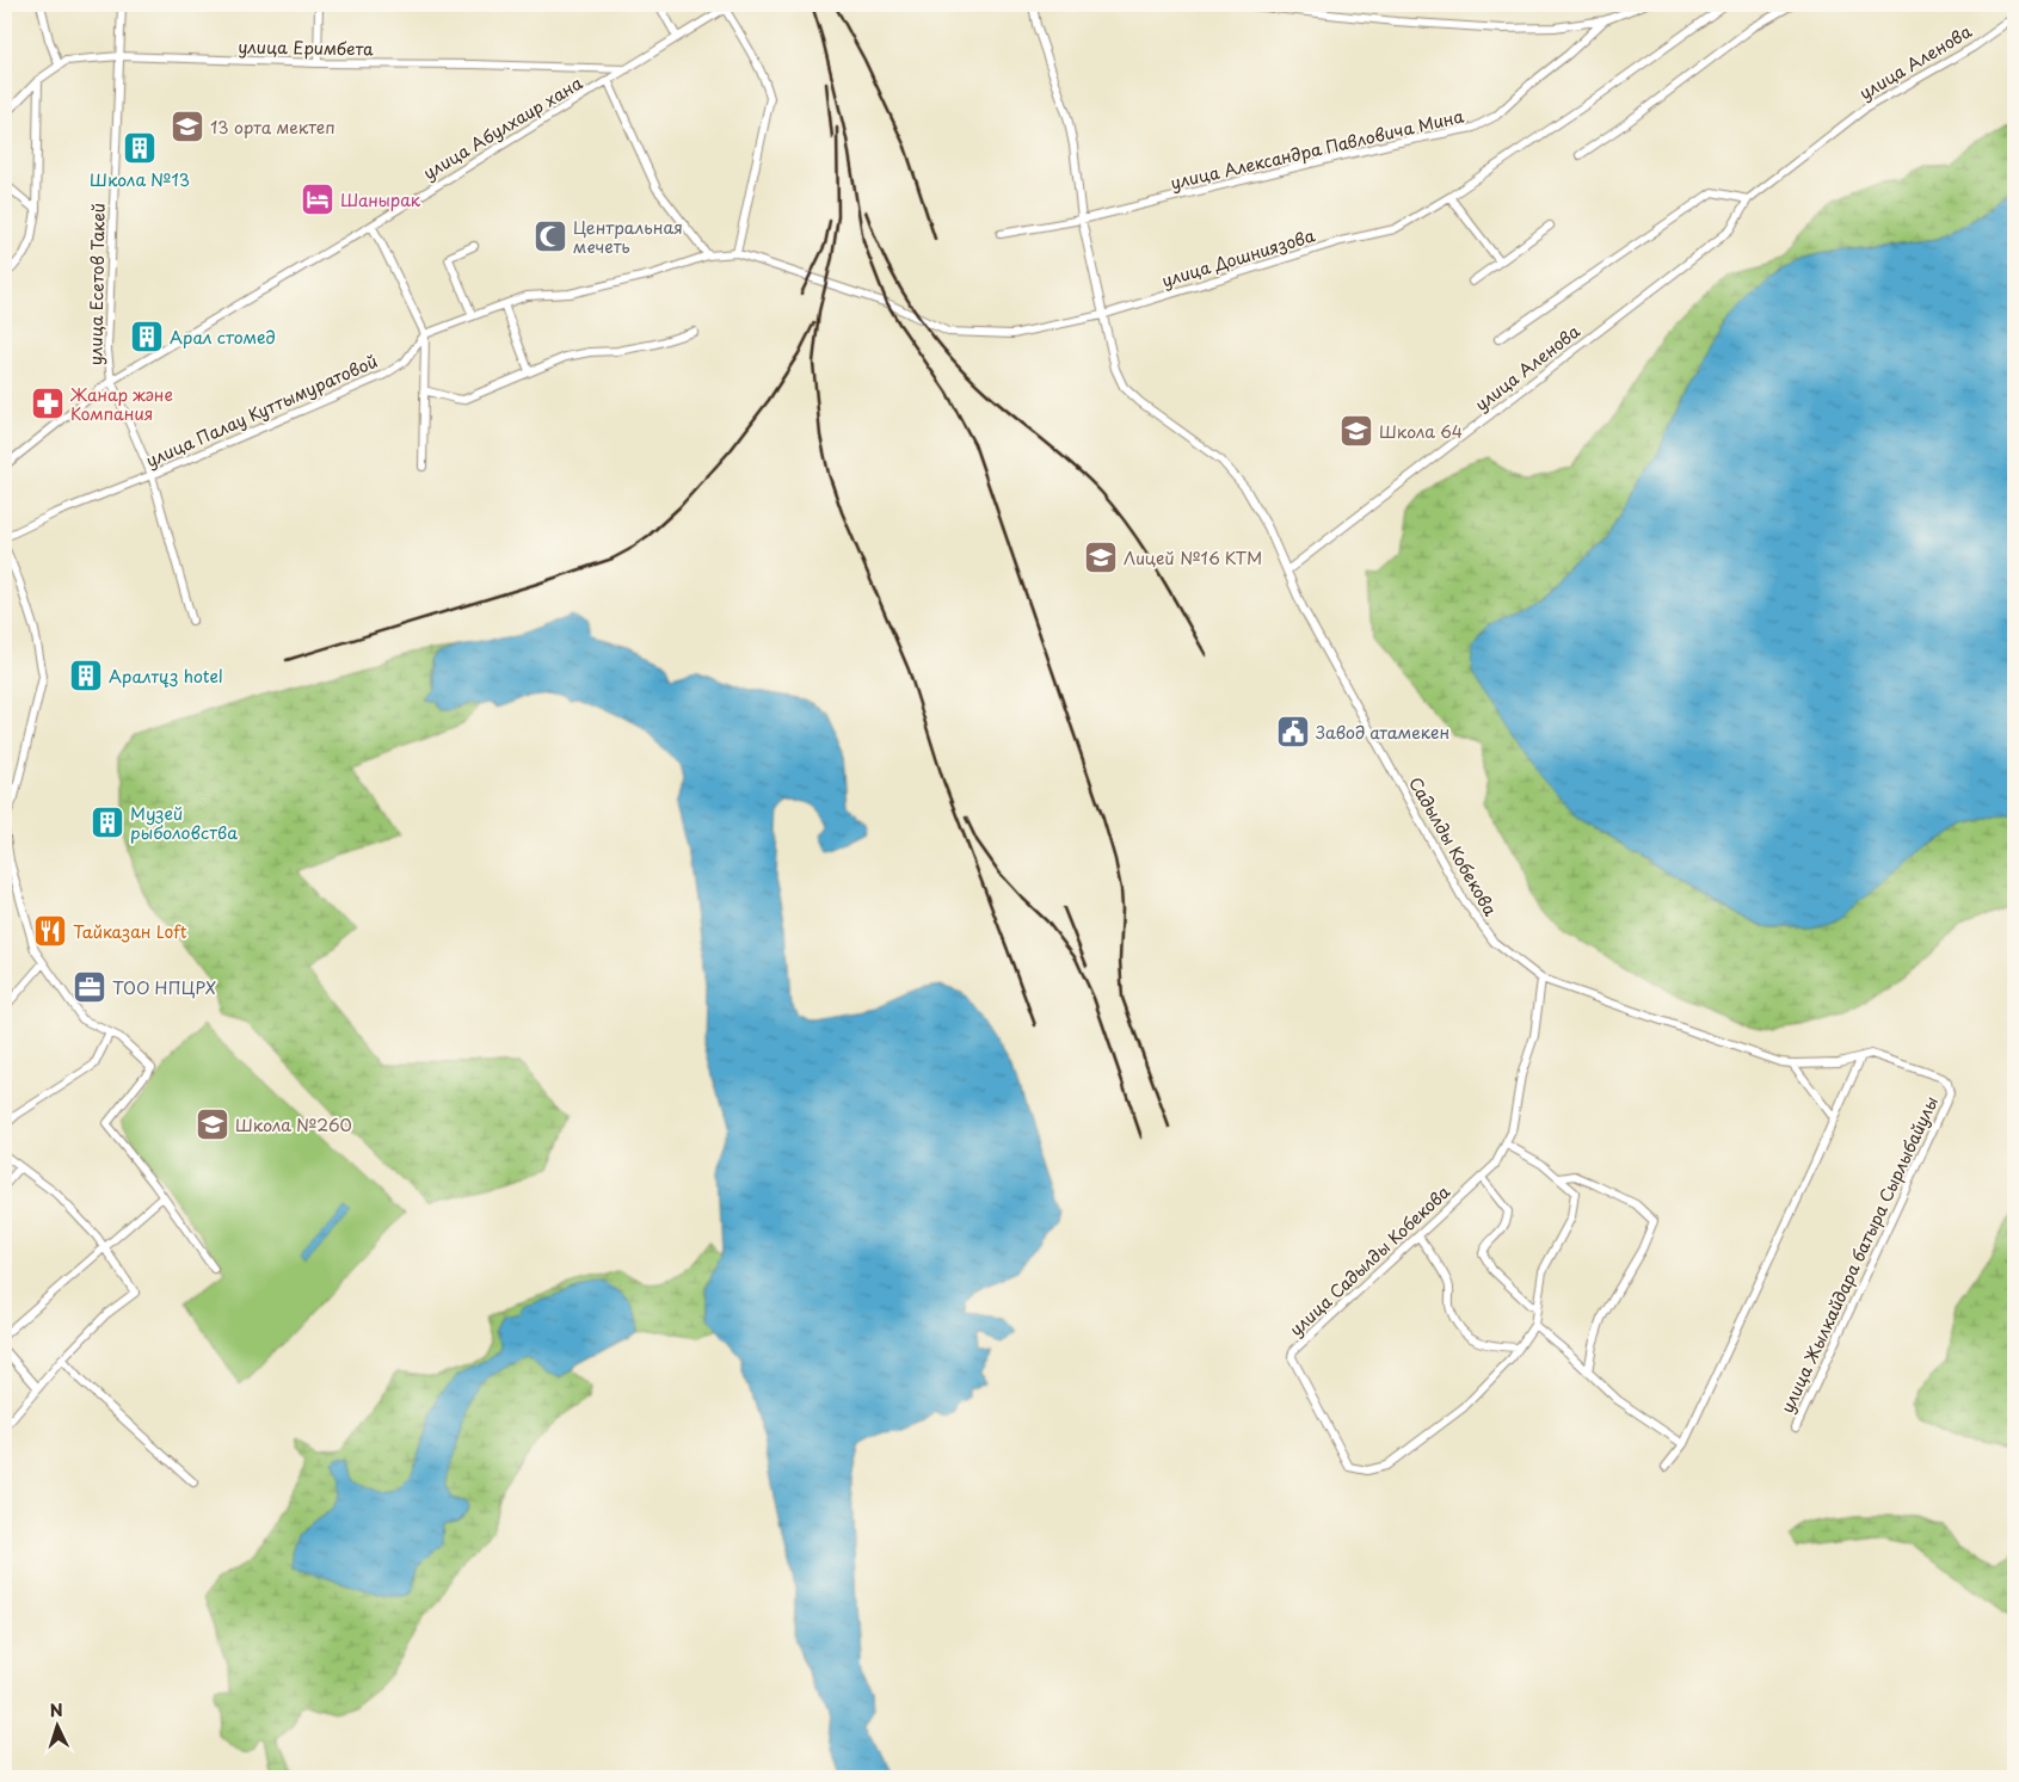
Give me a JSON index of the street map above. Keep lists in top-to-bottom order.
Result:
{
  "streets": {
    "street": [
      "улица Еримбета",
      "улица Аленова",
      "улица Абулхаир хана",
      "улица Александра Павловича Мина",
      "улица Дошниязова",
      "улица Есетов Такей",
      "улица Палау Куттымуратовой",
      "Садылды Кобекова",
      "улица Жылкайдара батыра Сырлыбайулы",
      "улица Садылды Кобекова"
    ]
  },
  "crossings": [
    ["улица Еримбета", "улица Абулхаир хана"],
    ["улица Еримбета", "улица Есетов Такей"],
    ["улица Аленова", "Садылды Кобекова"],
    ["улица Абулхаир хана", "улица Есетов Такей"],
    ["улица Александра Павловича Мина", "Садылды Кобекова"],
    ["улица Дошниязова", "Садылды Кобекова"],
    ["улица Есетов Такей", "улица Палау Куттымуратовой"],
    ["Садылды Кобекова", "улица Жылкайдара батыра Сырлыбайулы"],
    ["Садылды Кобекова", "улица Садылды Кобекова"]
  ],
  "places": {
    "school or university": [
      "13 орта мектеп",
      "Школа 64",
      "Лицей №16 КТМ",
      "Школа №260"
    ],
    "building": [
      "Школа №13",
      "Арал стомед",
      "Аралтұз hotel",
      "Музей рыболовства"
    ],
    "hotel": ["Шанырак"],
    "mosque": ["Центральная мечеть"],
    "pharmacy": ["Жанар және Компания"],
    "public building": ["Завод атамекен"],
    "restaurant": ["Тайказан Loft"],
    "office": ["ТОО НПЦРХ"]
  },
  "north": "top"
}
